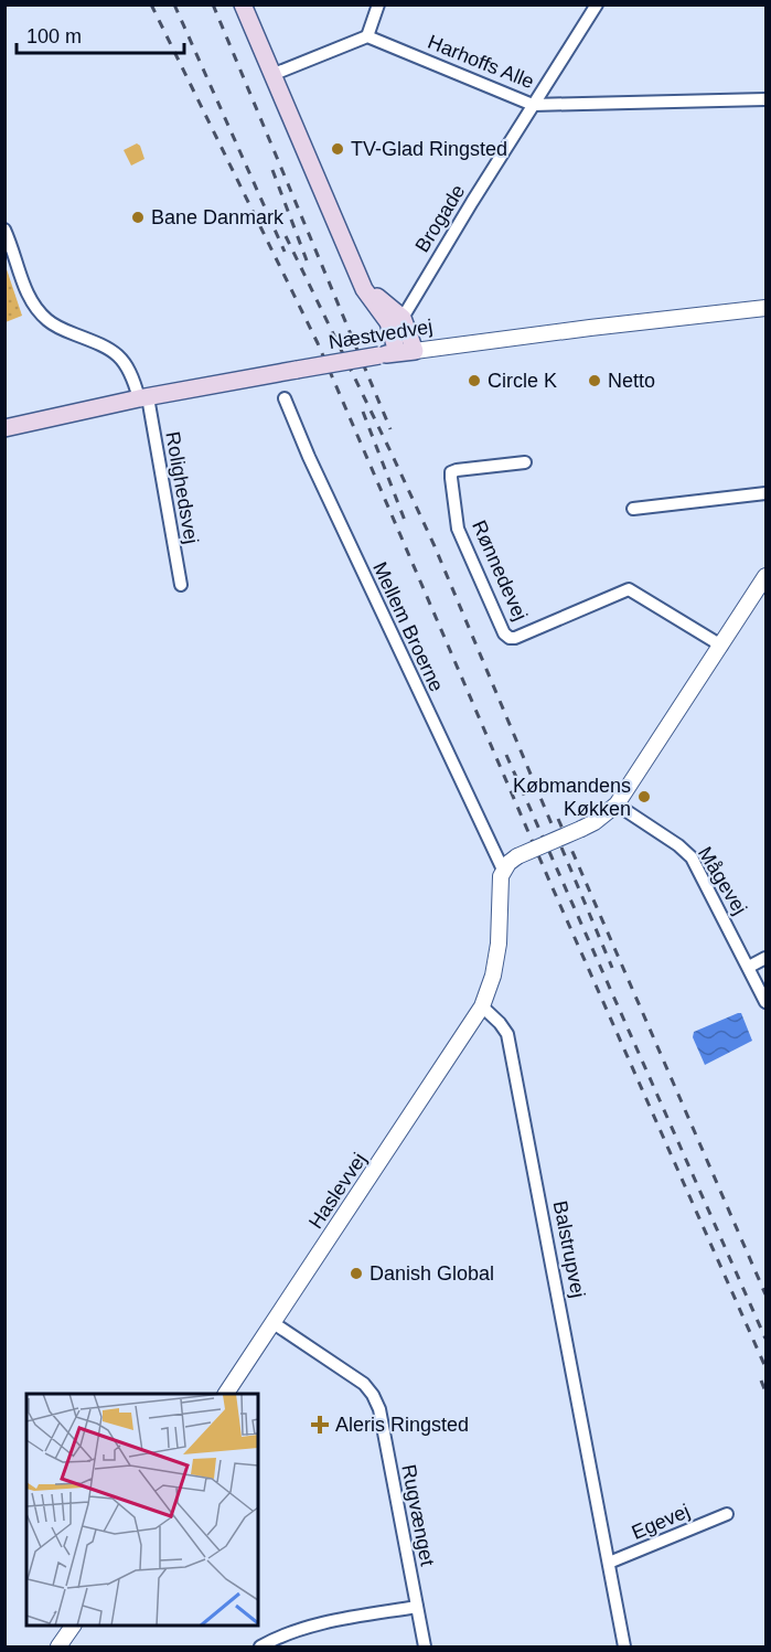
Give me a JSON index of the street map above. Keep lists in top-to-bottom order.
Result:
{
  "streets": {
    "main road": ["Næstvedvej"],
    "street": [
      "Harhoffs Alle",
      "Brogade",
      "Rolighedsvej",
      "Rønnedevej",
      "Mellem Broerne",
      "Mågevej",
      "Haslevvej",
      "Balstrupvej",
      "Rugvænget",
      "Egevej"
    ]
  },
  "crossings": [
    ["Harhoffs Alle", "Brogade"],
    ["Næstvedvej", "Rolighedsvej"],
    ["Haslevvej", "Balstrupvej"],
    ["Haslevvej", "Rugvænget"],
    ["Balstrupvej", "Egevej"]
  ],
  "places": {
    "other": [
      "TV-Glad Ringsted",
      "Bane Danmark",
      "Circle K",
      "Netto",
      "Købmandens Køkken",
      "Danish Global"
    ],
    "health": ["Aleris Ringsted"]
  },
  "scale_bar": "100 m"
}
